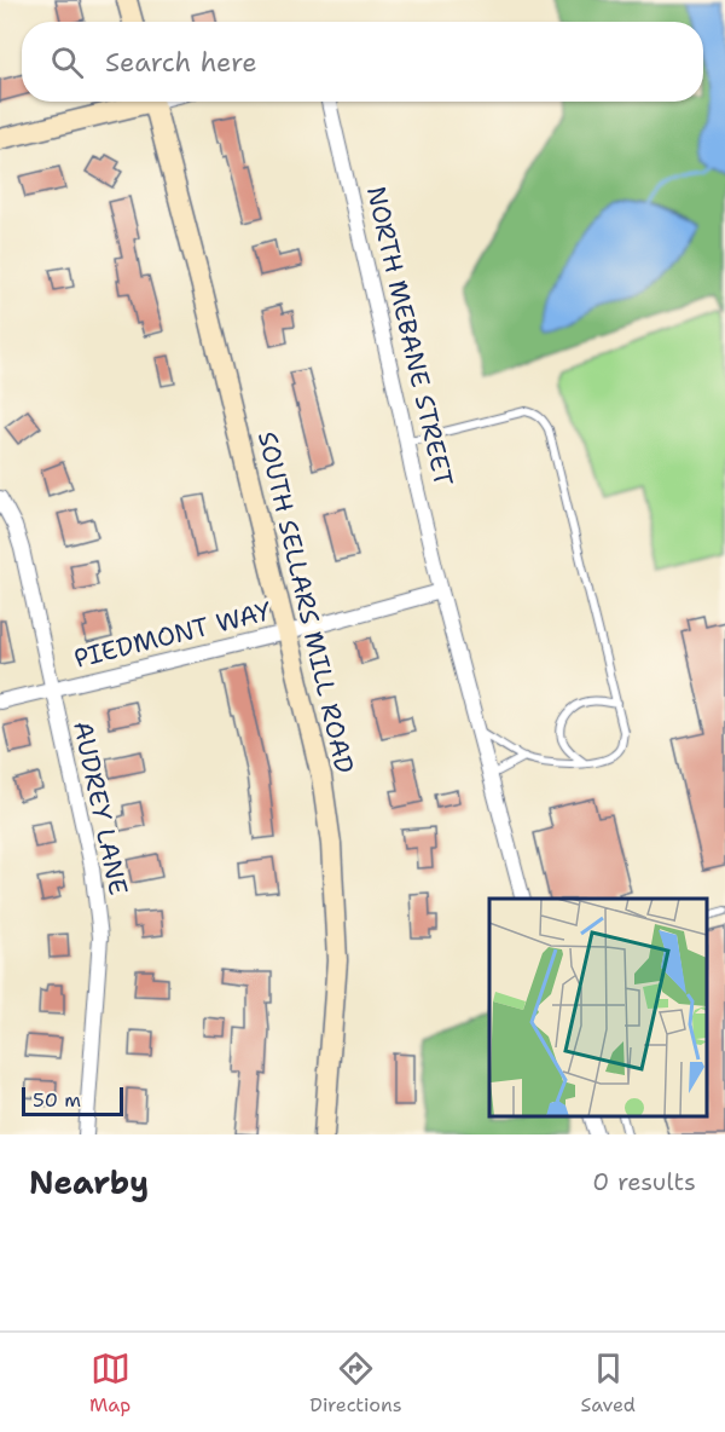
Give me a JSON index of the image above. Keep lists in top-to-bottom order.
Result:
{
  "streets": {
    "main road": ["SOUTH SELLARS MILL ROAD"],
    "street": ["NORTH MEBANE STREET", "PIEDMONT WAY", "AUDREY LANE"]
  },
  "crossings": [
    ["NORTH MEBANE STREET", "PIEDMONT WAY"],
    ["SOUTH SELLARS MILL ROAD", "PIEDMONT WAY"],
    ["PIEDMONT WAY", "AUDREY LANE"]
  ],
  "scale_bar": "50 m",
  "page": {
    "search": "Search here",
    "scale": "50 m",
    "heading": ["Nearby", "0 results"],
    "nav": ["Map", "Directions", "Saved"]
  }
}
